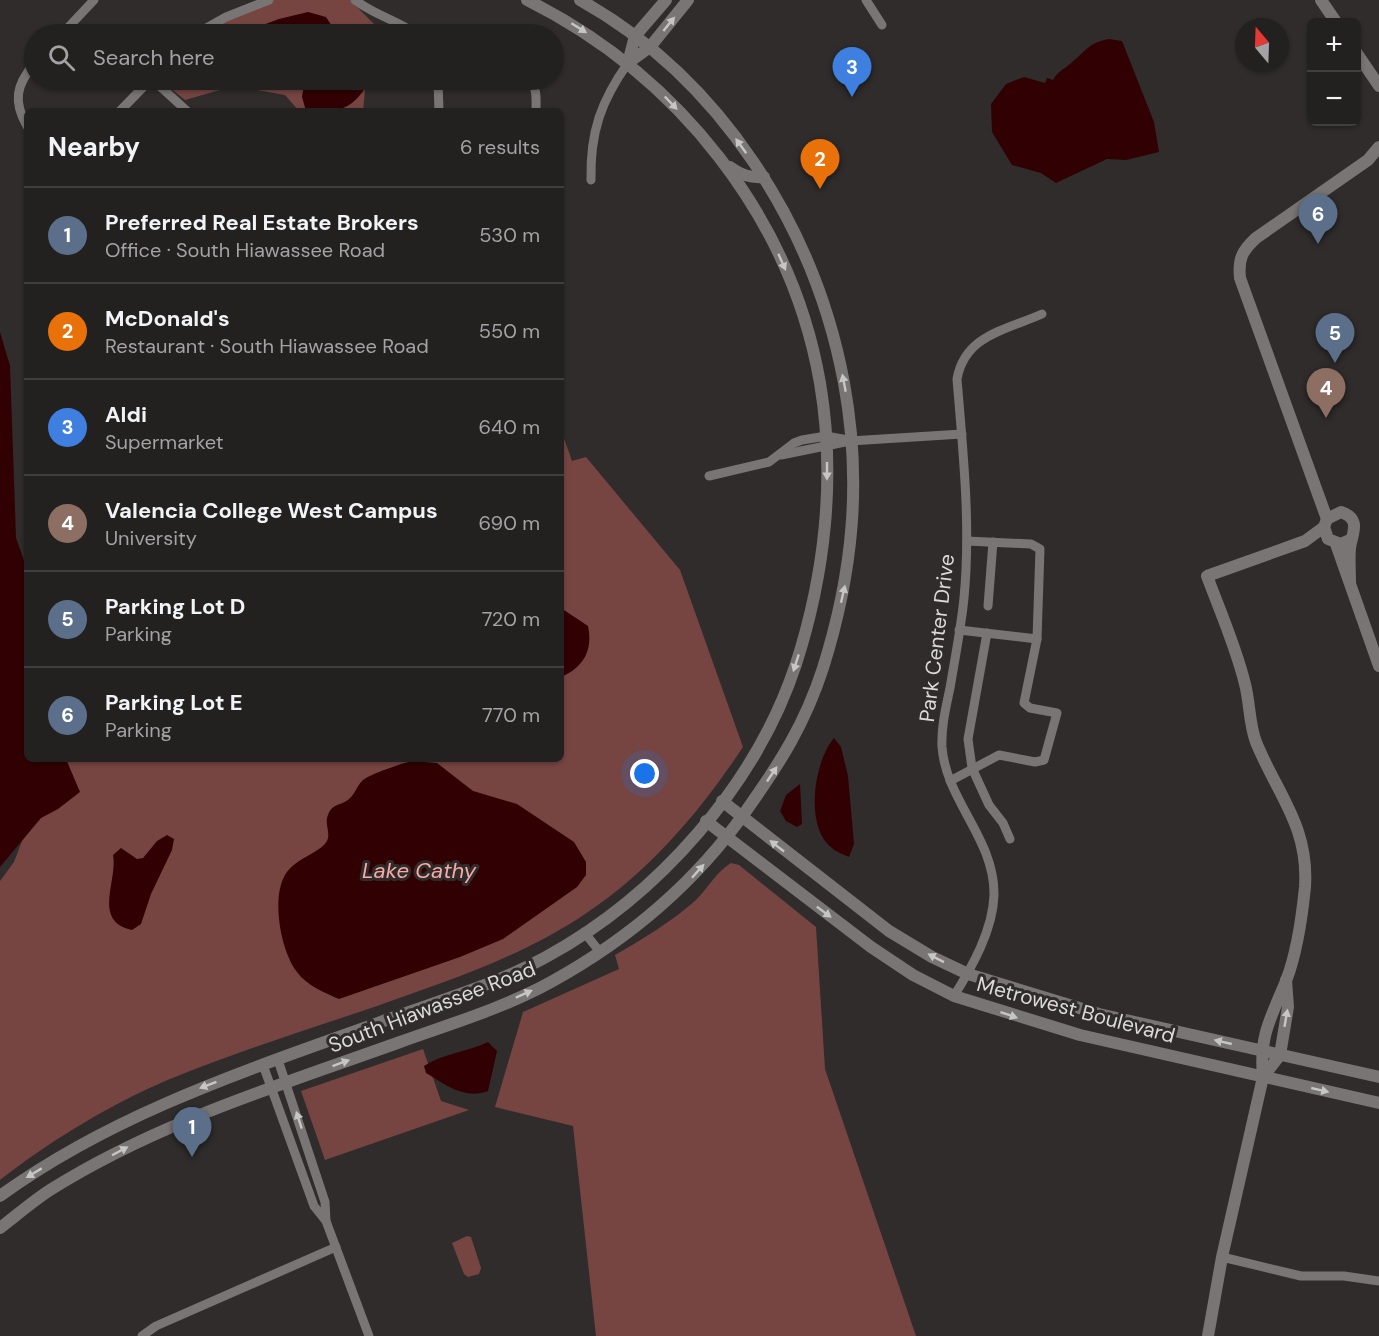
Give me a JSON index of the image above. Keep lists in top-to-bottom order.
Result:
{
  "streets": {
    "street": ["Park Center Drive", "South Hiawassee Road", "Metrowest Boulevard"]
  },
  "crossings": [
    ["Park Center Drive", "Metrowest Boulevard"],
    ["South Hiawassee Road", "Metrowest Boulevard"]
  ],
  "water": ["Lake Cathy"],
  "north": "top",
  "page": {
    "map_buttons": ["+", "−"],
    "search": "Search here",
    "pins": [
      "3",
      "2",
      "6",
      "5",
      "4",
      "1"
    ],
    "heading": ["Nearby", "6 results"],
    "list": [
      {
        "mark": "1",
        "name": "Preferred Real Estate Brokers",
        "note": "Office · South Hiawassee Road",
        "value": "530 m"
      },
      {
        "mark": "2",
        "name": "McDonald's",
        "note": "Restaurant · South Hiawassee Road",
        "value": "550 m"
      },
      {
        "mark": "3",
        "name": "Aldi",
        "note": "Supermarket",
        "value": "640 m"
      },
      {
        "mark": "4",
        "name": "Valencia College West Campus",
        "note": "University",
        "value": "690 m"
      },
      {
        "mark": "5",
        "name": "Parking Lot D",
        "note": "Parking",
        "value": "720 m"
      },
      {
        "mark": "6",
        "name": "Parking Lot E",
        "note": "Parking",
        "value": "770 m"
      }
    ]
  }
}
